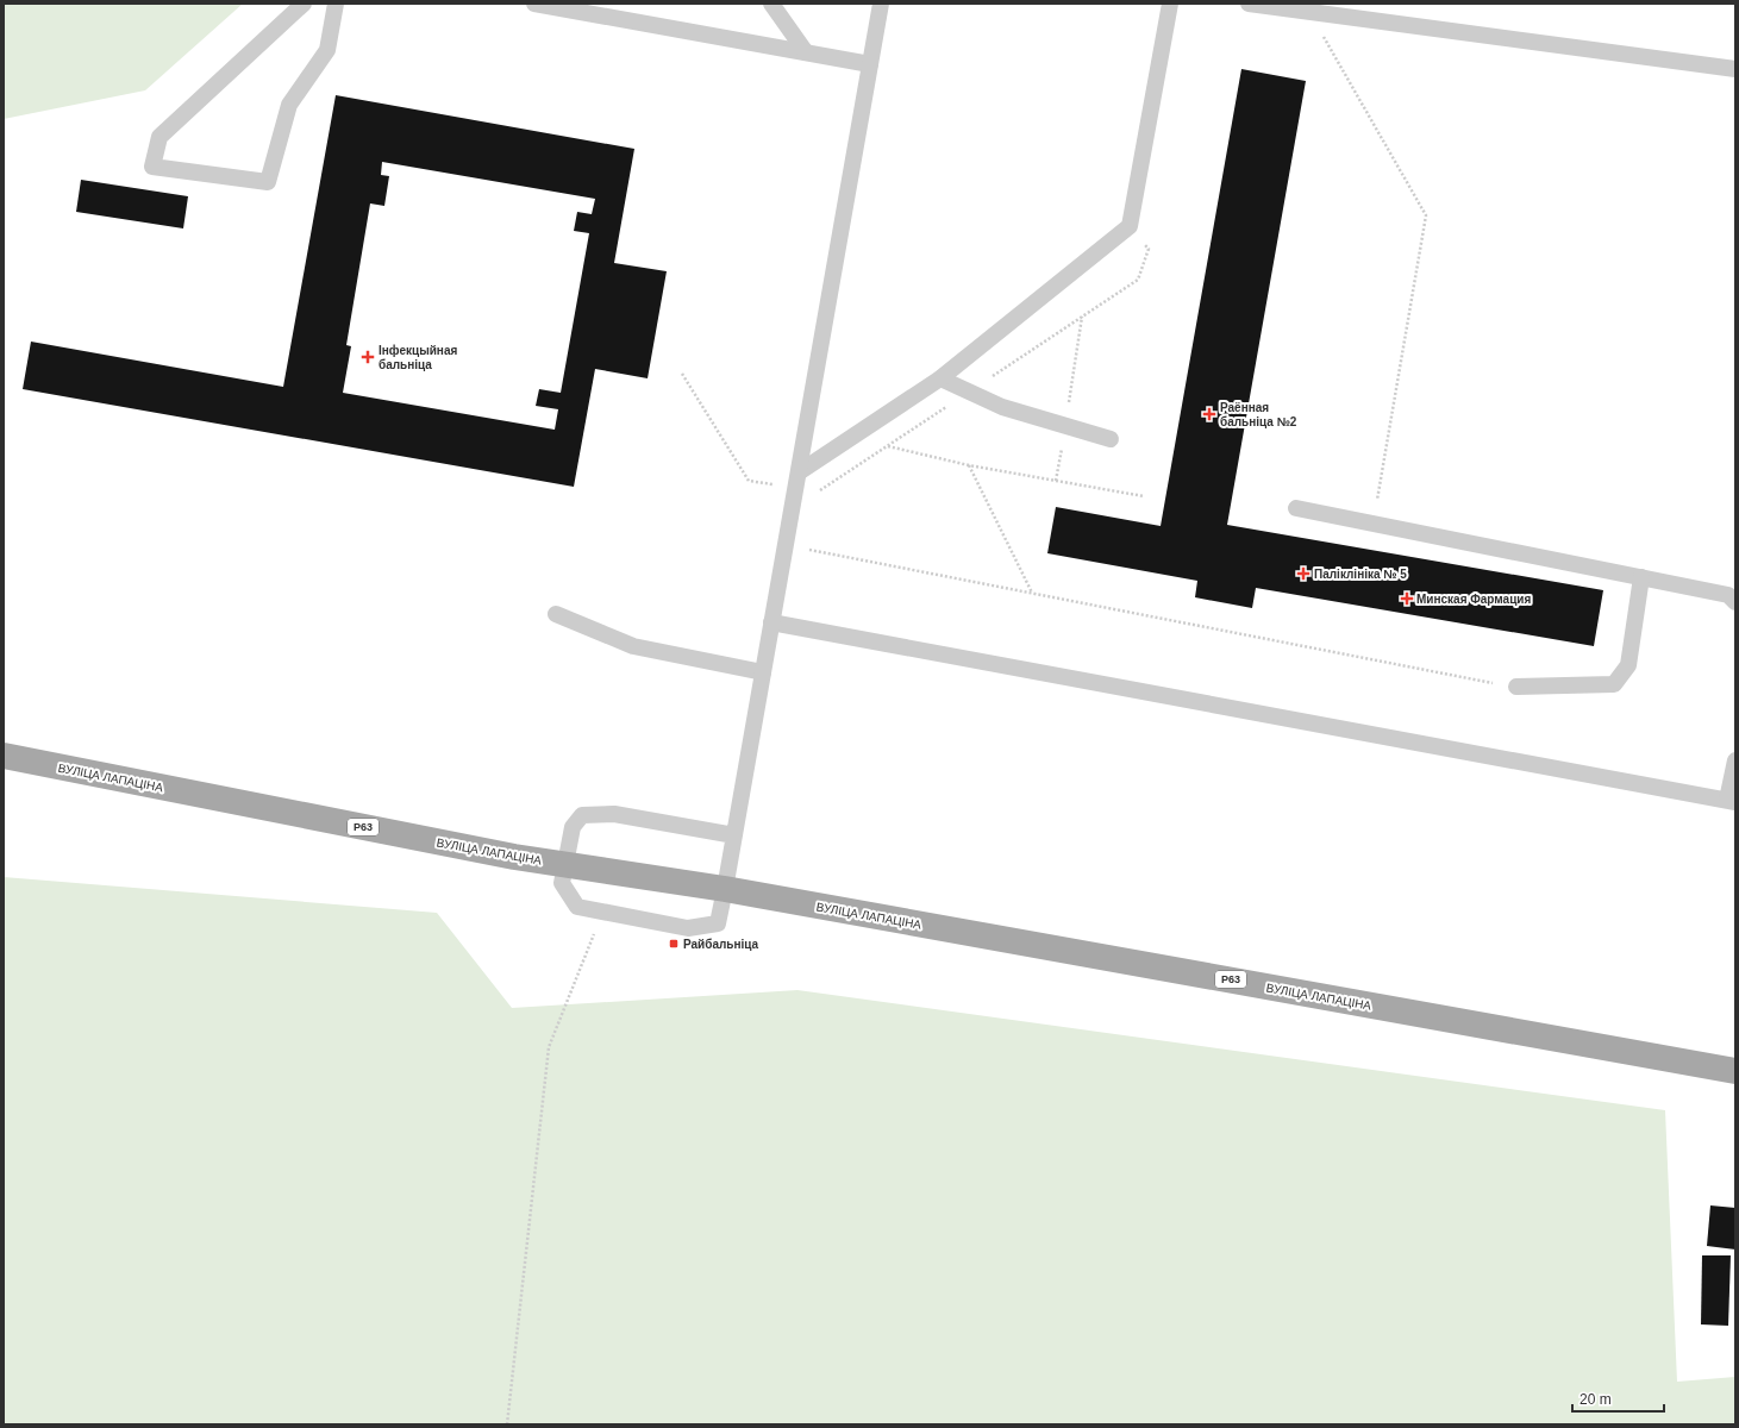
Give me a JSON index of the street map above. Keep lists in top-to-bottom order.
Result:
{
  "streets": {
    "main road": ["ВУЛІЦА ЛАПАЦІНА", "Р63"]
  },
  "places": {
    "health": [
      "Інфекцыйная бальніца",
      "Раённая бальніца №2",
      "Паліклініка № 5",
      "Минская Фармация"
    ],
    "transit": ["Райбальніца"]
  },
  "scale_bar": "20 m"
}
